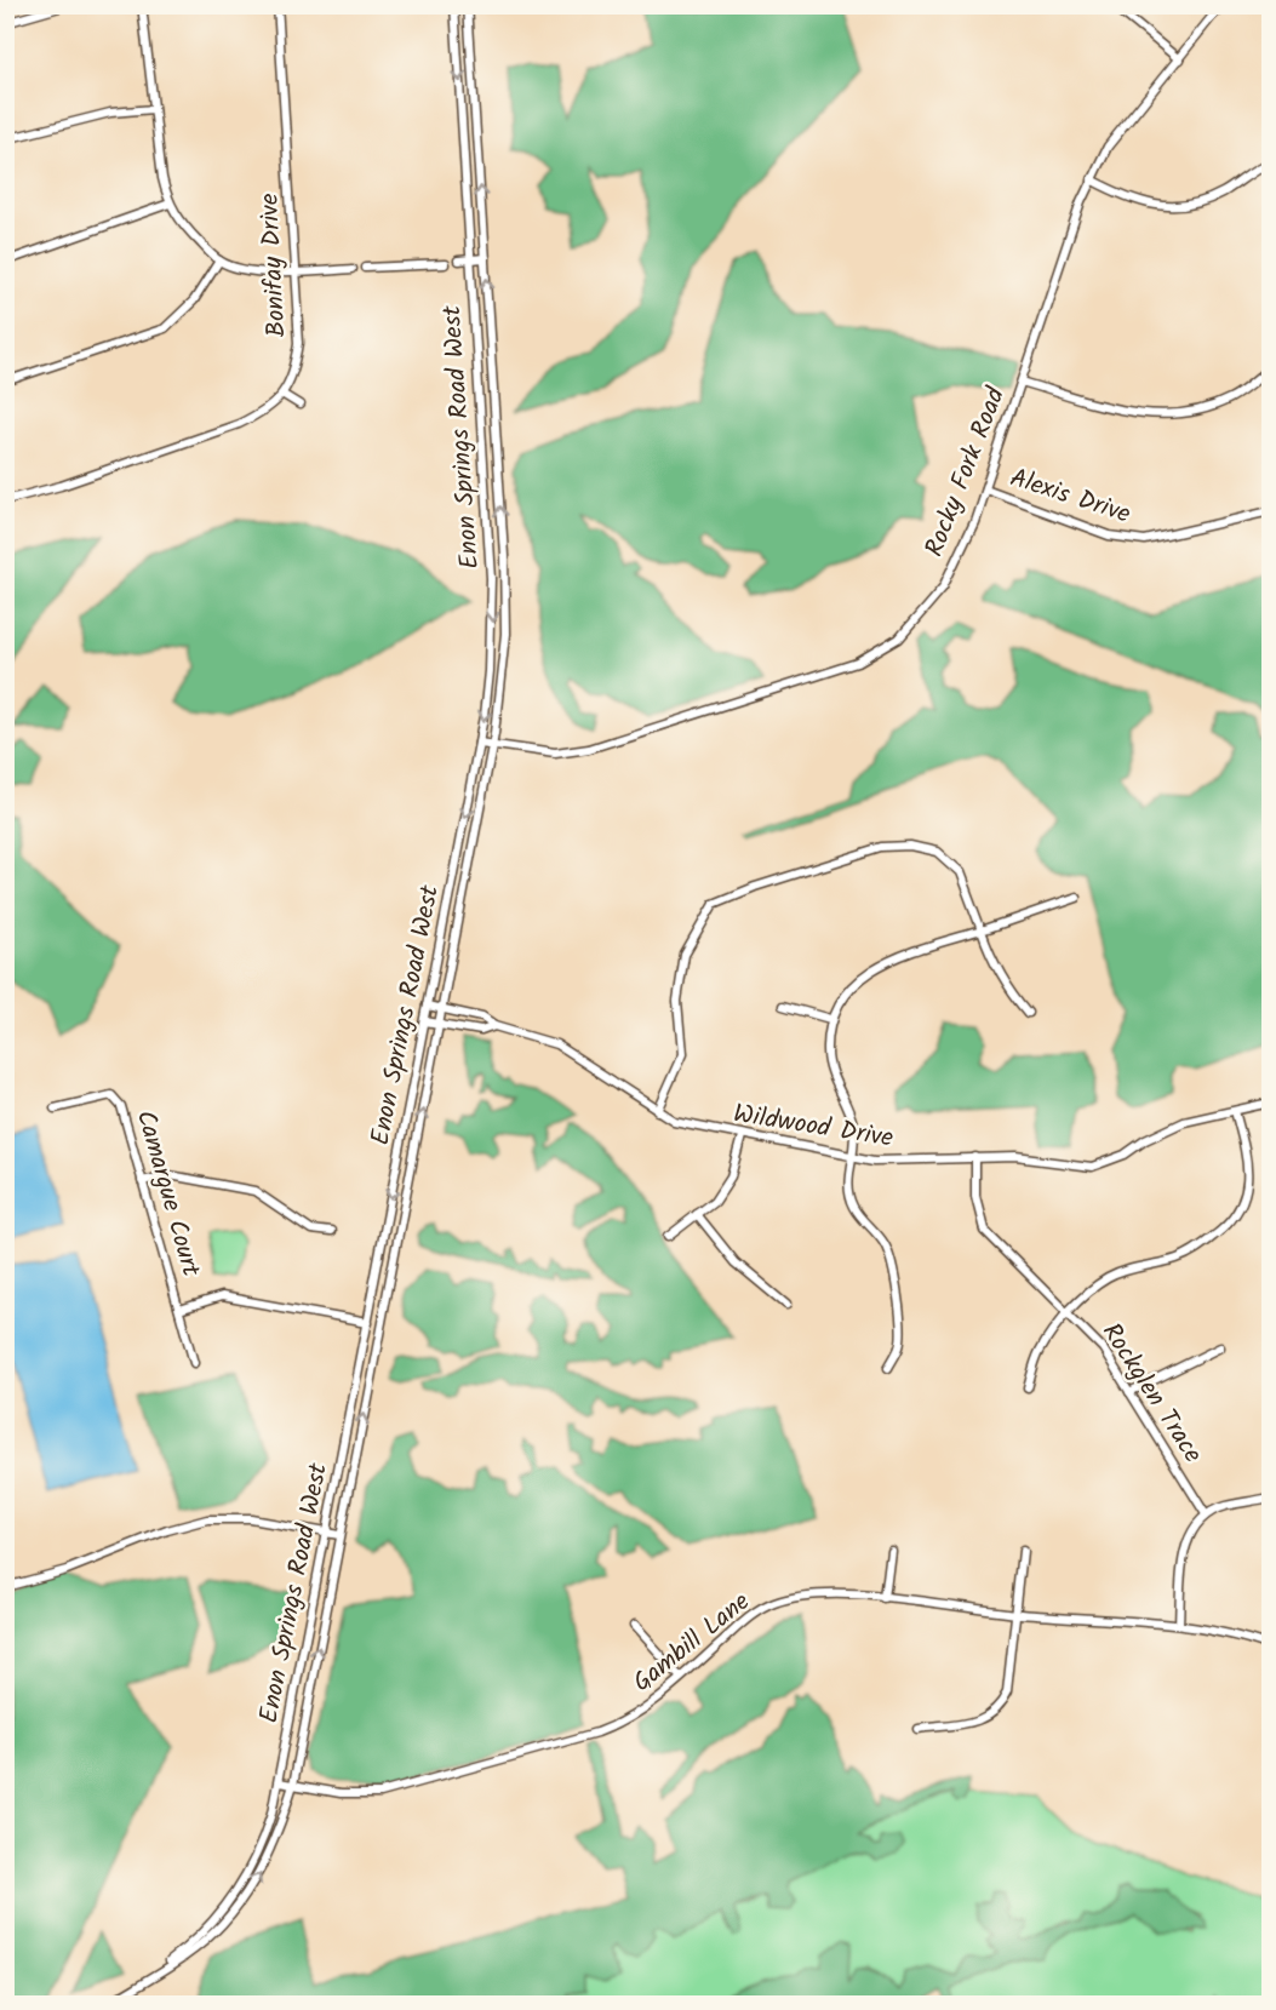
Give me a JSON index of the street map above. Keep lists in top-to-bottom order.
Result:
{
  "streets": {
    "street": [
      "Bonifay Drive",
      "Enon Springs Road West",
      "Rocky Fork Road",
      "Alexis Drive",
      "Wildwood Drive",
      "Camargue Court",
      "Rockglen Trace",
      "Gambill Lane"
    ]
  },
  "crossings": [
    ["Enon Springs Road West", "Rocky Fork Road"],
    ["Enon Springs Road West", "Wildwood Drive"],
    ["Enon Springs Road West", "Gambill Lane"],
    ["Rocky Fork Road", "Alexis Drive"],
    ["Wildwood Drive", "Rockglen Trace"]
  ]
}
